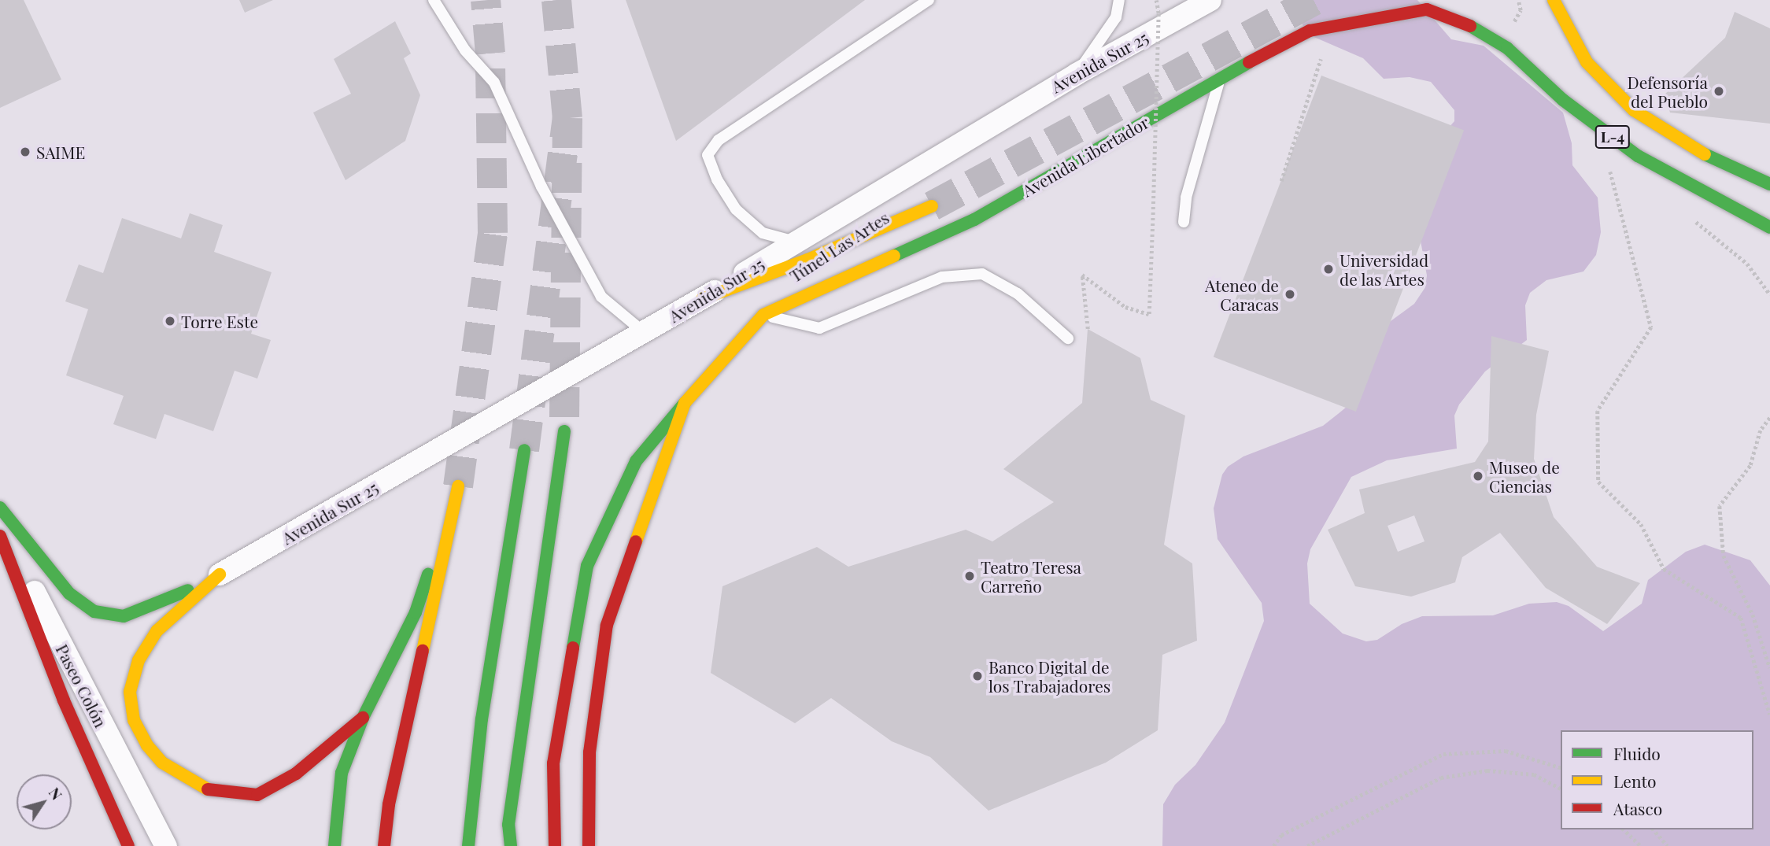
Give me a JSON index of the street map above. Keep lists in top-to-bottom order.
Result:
{
  "streets": {
    "main road": ["L-4", "Avenida Libertador", "Túnel Las Artes"],
    "street": ["Avenida Sur 25", "Paseo Colón"]
  },
  "crossings": [
    ["Avenida Sur 25", "Túnel Las Artes"],
    ["L-4", "Avenida Libertador"],
    ["Avenida Libertador", "Túnel Las Artes"]
  ],
  "places": [
    "Defensoría del Pueblo",
    "SAIME",
    "Universidad de las Artes",
    "Ateneo de Caracas",
    "Torre Este",
    "Museo de Ciencias",
    "Teatro Teresa Carreño",
    "Banco Digital de los Trabajadores"
  ],
  "legend": ["Fluido", "Lento", "Atasco"],
  "north": "top right"
}
